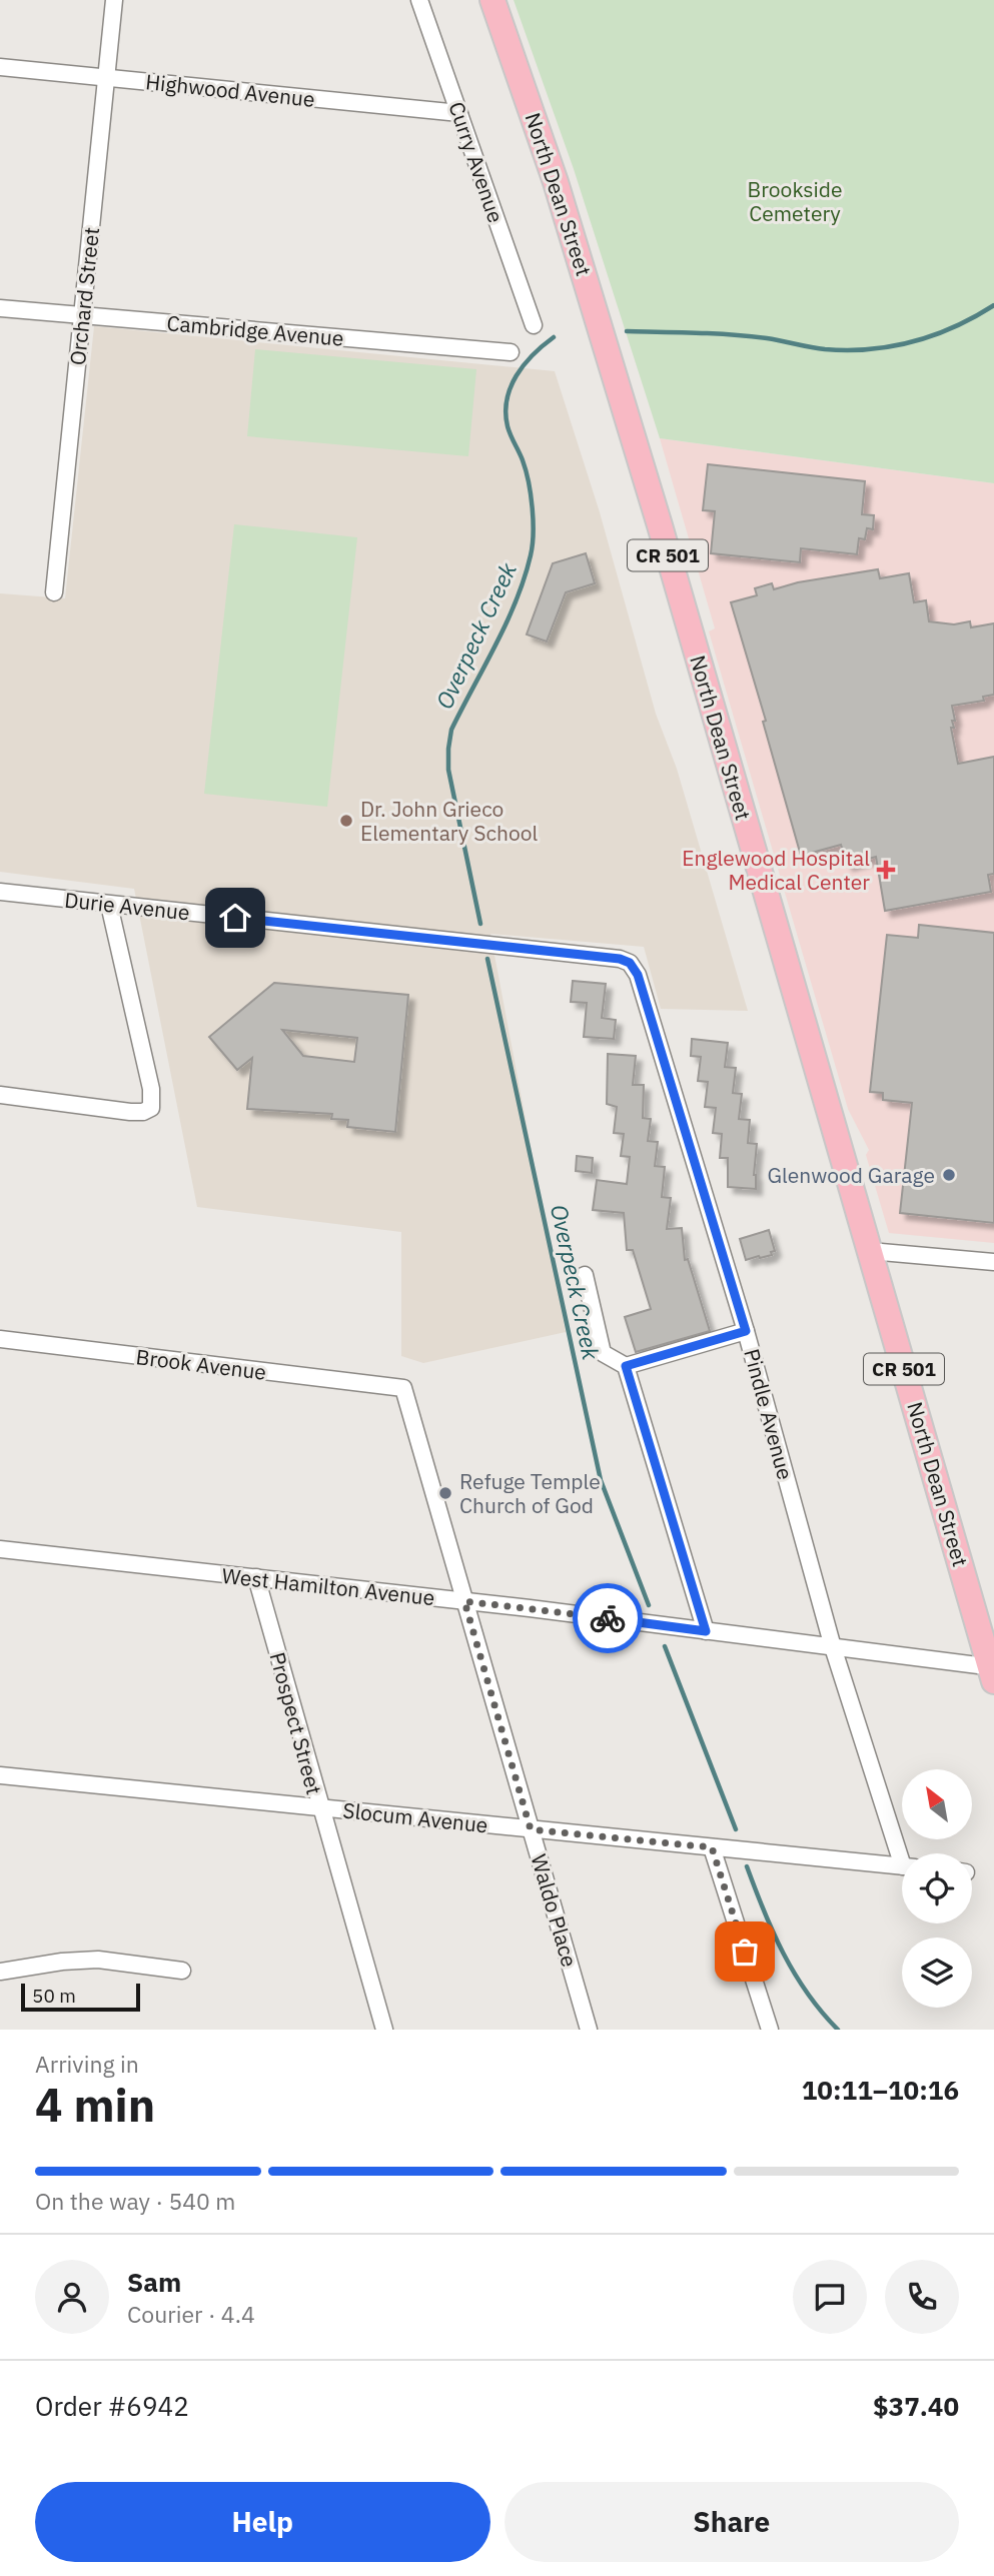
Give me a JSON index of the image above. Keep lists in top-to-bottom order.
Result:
{
  "streets": {
    "main road": ["North Dean Street", "CR 501"],
    "street": [
      "Highwood Avenue",
      "Curry Avenue",
      "Orchard Street",
      "Cambridge Avenue",
      "Durie Avenue",
      "Brook Avenue",
      "Pindle Avenue",
      "West Hamilton Avenue",
      "Prospect Street",
      "Slocum Avenue",
      "Waldo Place"
    ]
  },
  "crossings": [
    ["Highwood Avenue", "Curry Avenue"],
    ["Highwood Avenue", "Orchard Street"],
    ["North Dean Street", "West Hamilton Avenue"],
    ["Orchard Street", "Cambridge Avenue"],
    ["Durie Avenue", "Pindle Avenue"],
    ["Brook Avenue", "Waldo Place"],
    ["Pindle Avenue", "West Hamilton Avenue"],
    ["West Hamilton Avenue", "Prospect Street"],
    ["West Hamilton Avenue", "Waldo Place"],
    ["Prospect Street", "Slocum Avenue"],
    ["Slocum Avenue", "Waldo Place"]
  ],
  "water": ["Overpeck Creek"],
  "parks": ["Brookside Cemetery"],
  "places": {
    "other": ["Dr. John Grieco Elementary School", "Glenwood Garage", "Refuge Temple Church of God"],
    "health": ["Englewood Hospital Medical Center"]
  },
  "scale_bar": "50 m",
  "north": "top left",
  "page": {
    "scale": "50 m",
    "heading": ["4 min", "Arriving in", "10:11–10:16"],
    "panel": [
      "Sam",
      "Courier · 4.4",
      "Order #6942",
      "$37.40"
    ],
    "bar": "On the way · 540 m",
    "buttons": ["Help", "Share"]
  }
}
